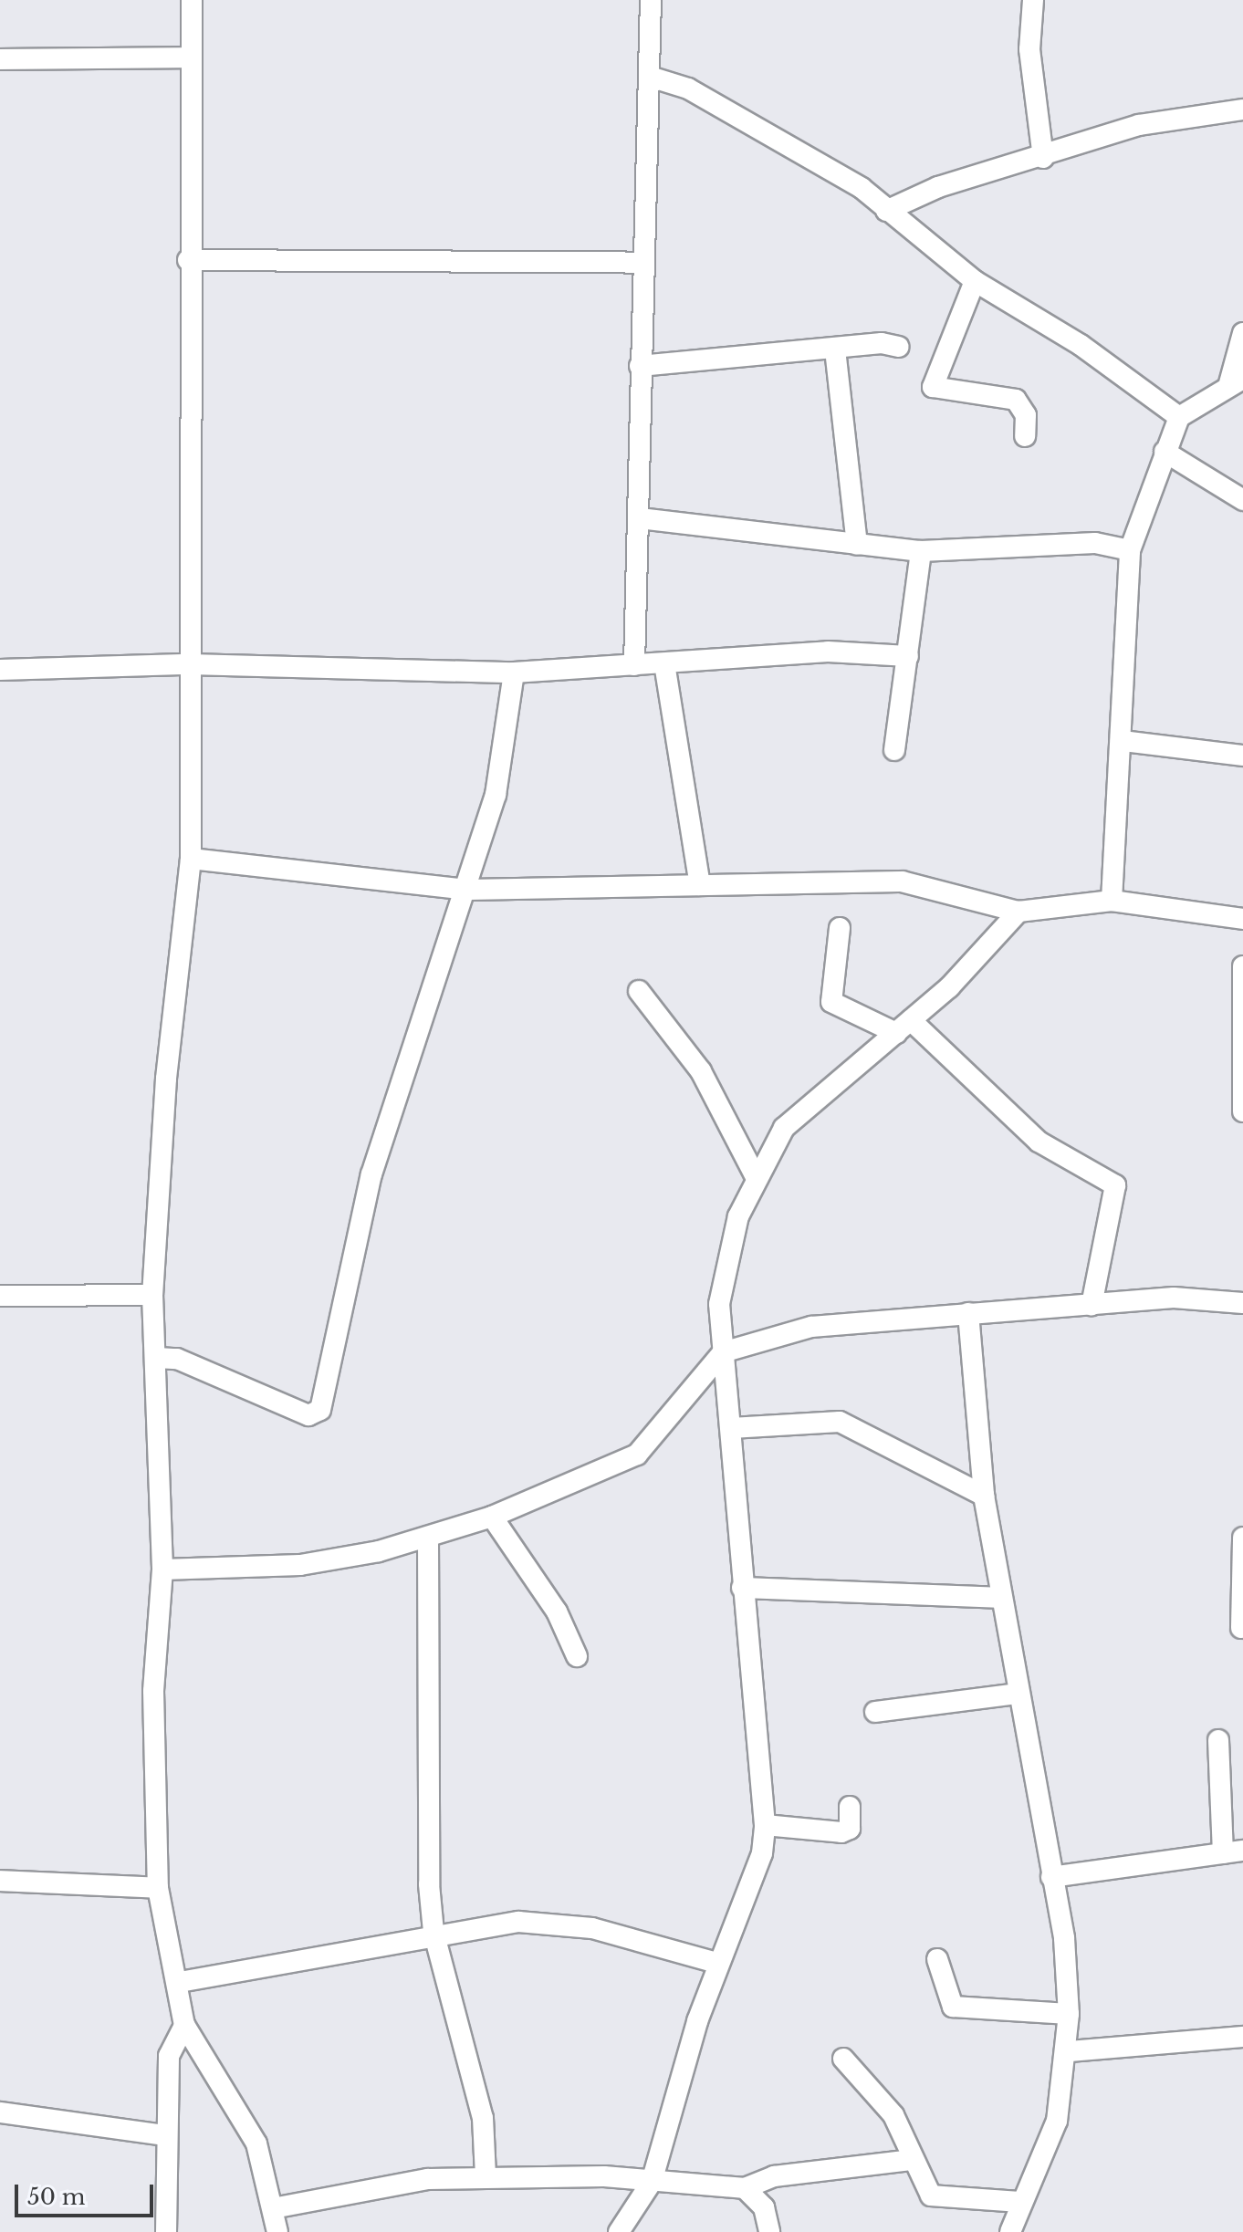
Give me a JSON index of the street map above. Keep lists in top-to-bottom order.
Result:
{
  "scale_bar": "50 m"
}
